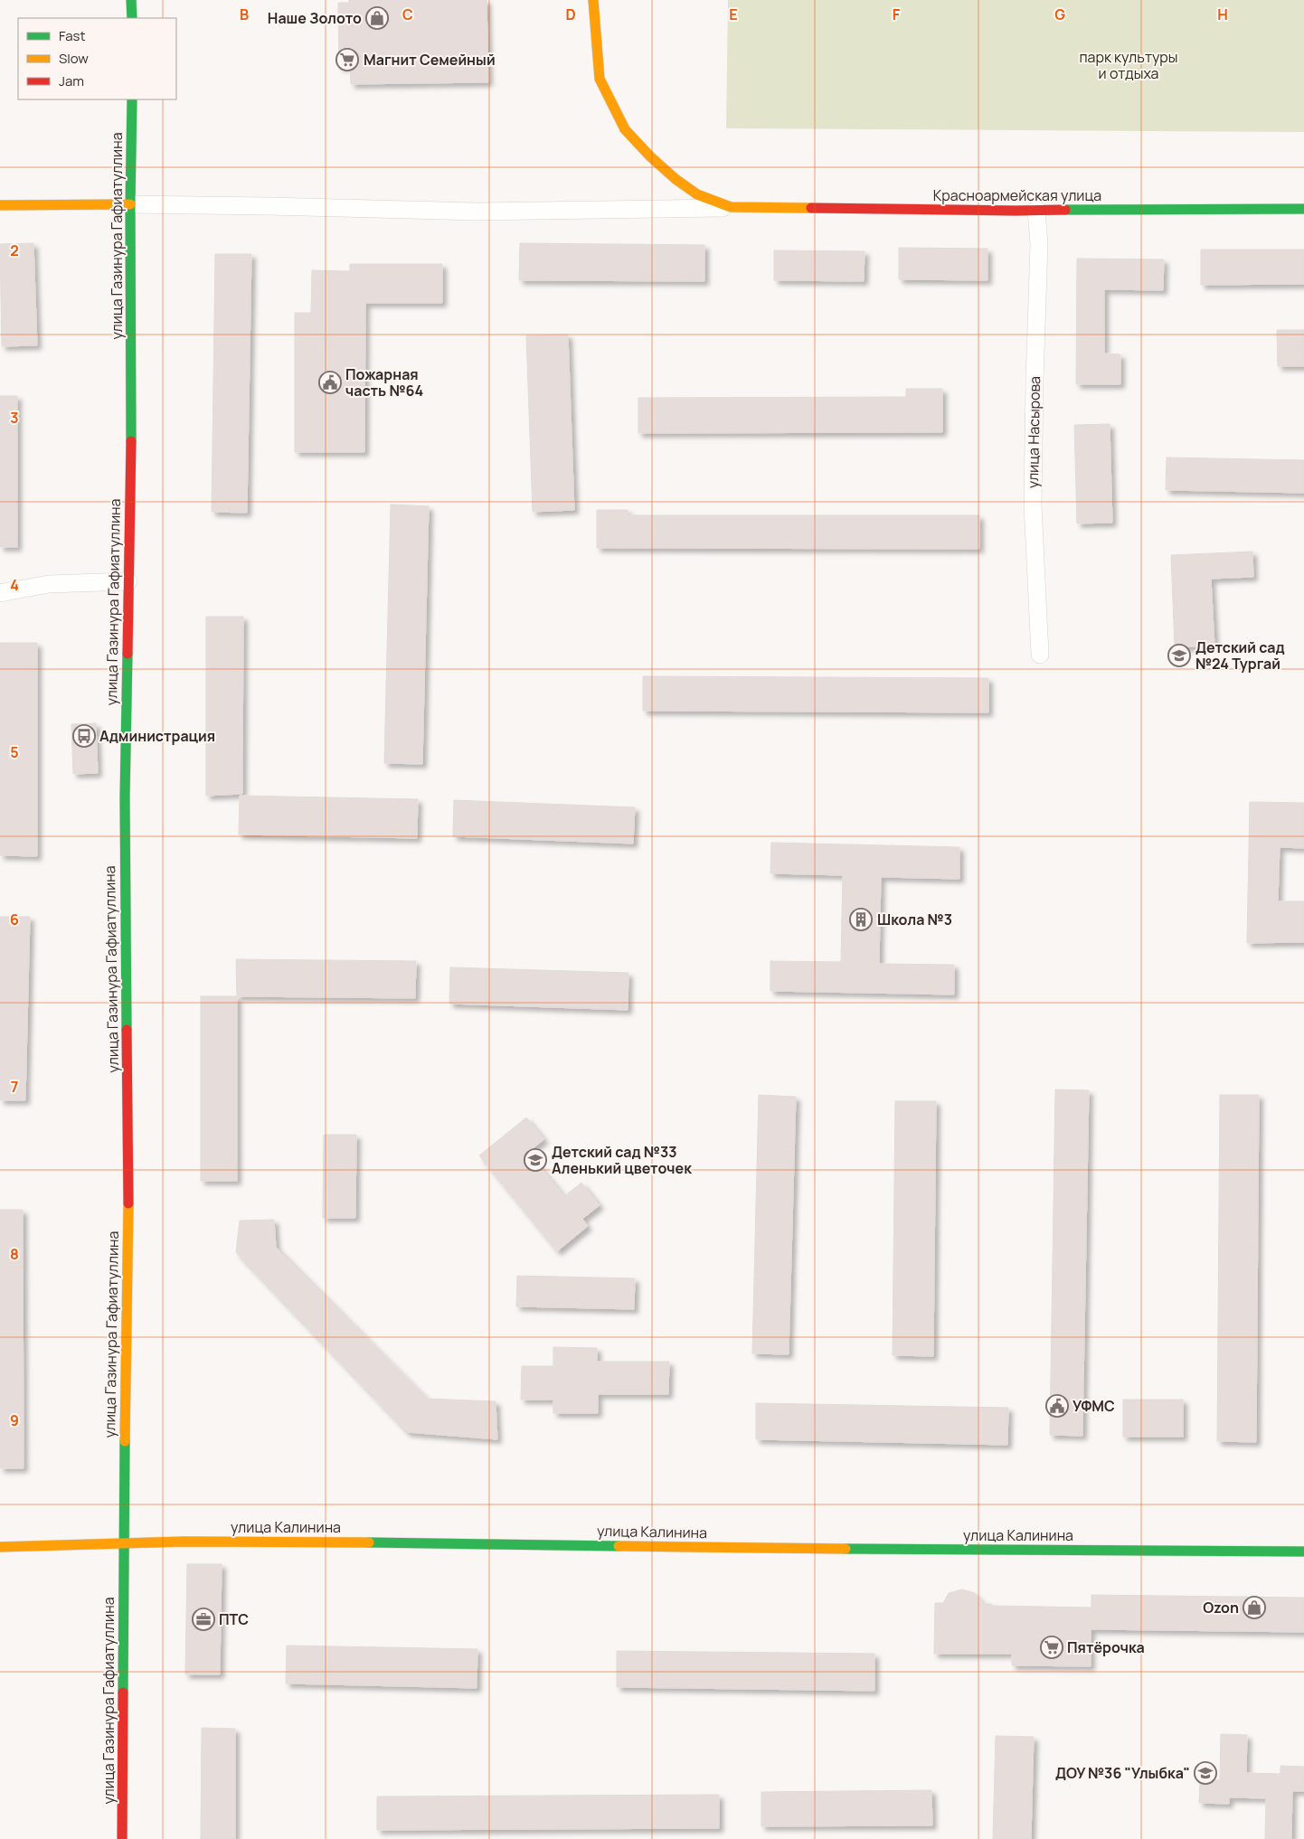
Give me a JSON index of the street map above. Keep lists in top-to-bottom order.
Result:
{
  "streets": {
    "street": [
      "Красноармейская улица",
      "улица Газинура Гафиатуллина",
      "улица Насырова",
      "улица Калинина"
    ]
  },
  "crossings": [
    ["Красноармейская улица", "улица Насырова"],
    ["улица Газинура Гафиатуллина", "улица Калинина"]
  ],
  "parks": ["парк культуры и отдыха"],
  "places": {
    "shop": ["Наше Золото", "Ozon"],
    "supermarket": ["Магнит Семейный", "Пятёрочка"],
    "public building": ["Пожарная часть №64", "УФМС"],
    "school or university": ["Детский сад №24 Тургай", "Детский сад №33 Аленький цветочек", "ДОУ №36 \"Улыбка\""],
    "bus stop": ["Администрация"],
    "building": ["Школа №3"],
    "office": ["ПТС"]
  },
  "legend": ["Fast", "Slow", "Jam"],
  "grid": {
    "columns": [
      "B",
      "C",
      "D",
      "E",
      "F",
      "G",
      "H"
    ],
    "rows": [
      "2",
      "3",
      "4",
      "5",
      "6",
      "7",
      "8",
      "9"
    ]
  }
}
